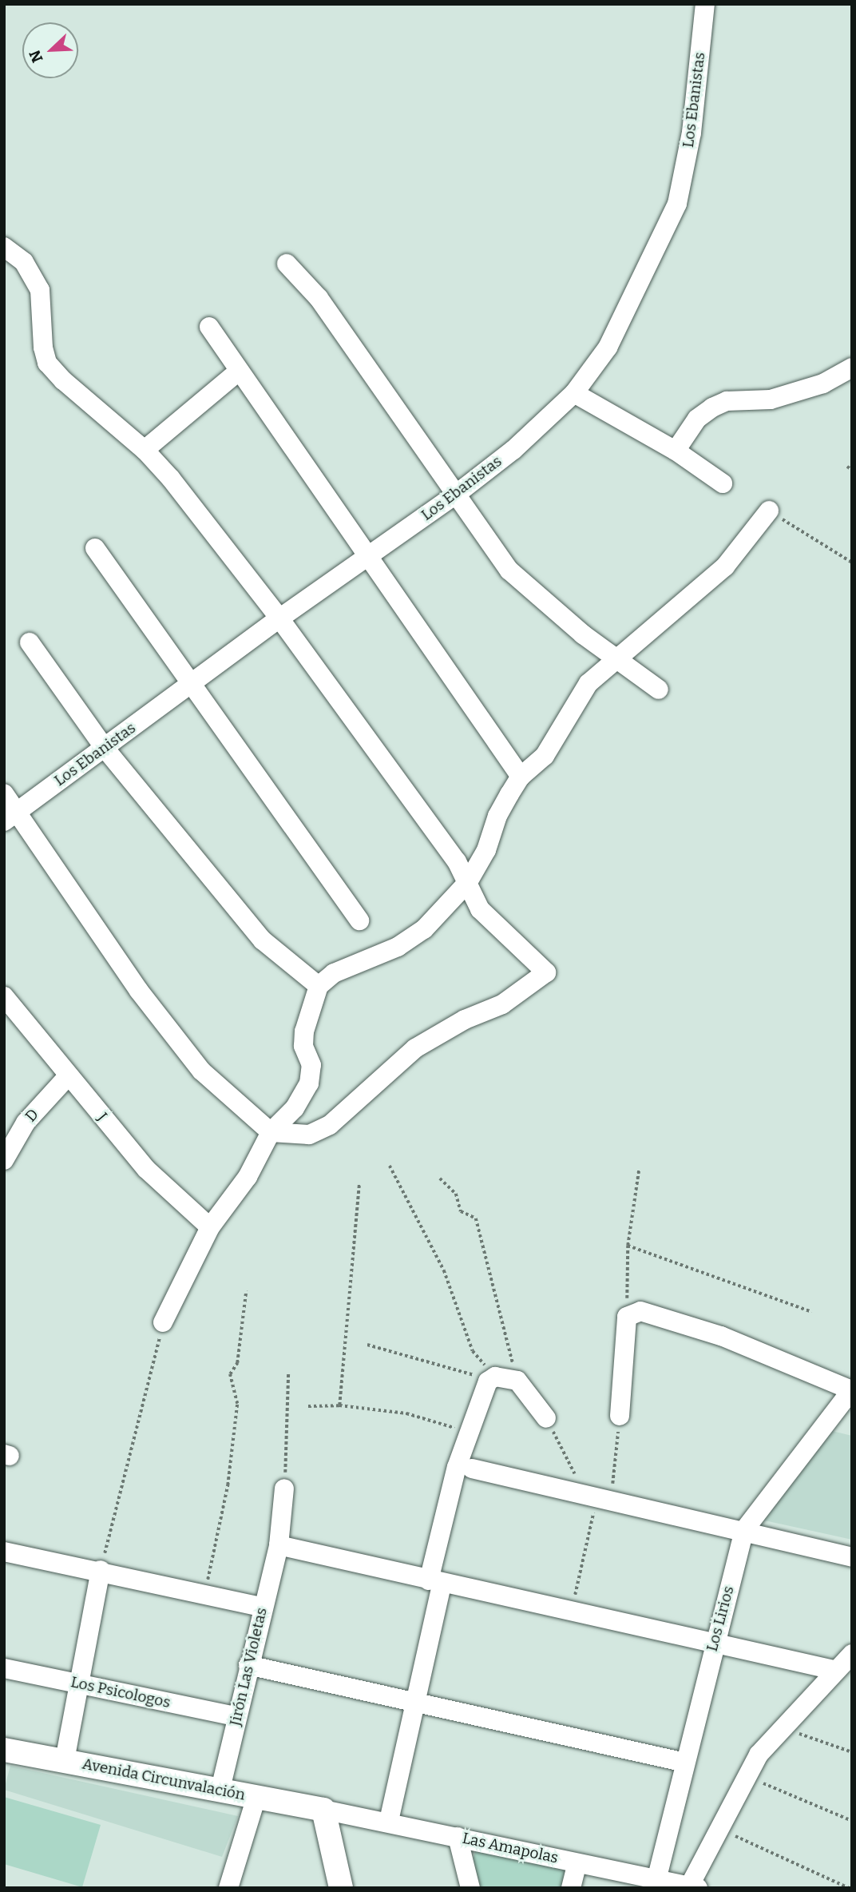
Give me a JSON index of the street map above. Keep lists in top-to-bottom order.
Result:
{
  "streets": {
    "street": [
      "Los Ebanistas",
      "D",
      "J",
      "Los Lirios",
      "Jirón Las Violetas",
      "Los Psicologos",
      "Avenida Circunvalación",
      "Las Amapolas"
    ]
  },
  "crossings": [
    ["D", "J"],
    ["Los Lirios", "Las Amapolas"],
    ["Jirón Las Violetas", "Los Psicologos"],
    ["Jirón Las Violetas", "Avenida Circunvalación"],
    ["Avenida Circunvalación", "Las Amapolas"]
  ],
  "north": "bottom left"
}
